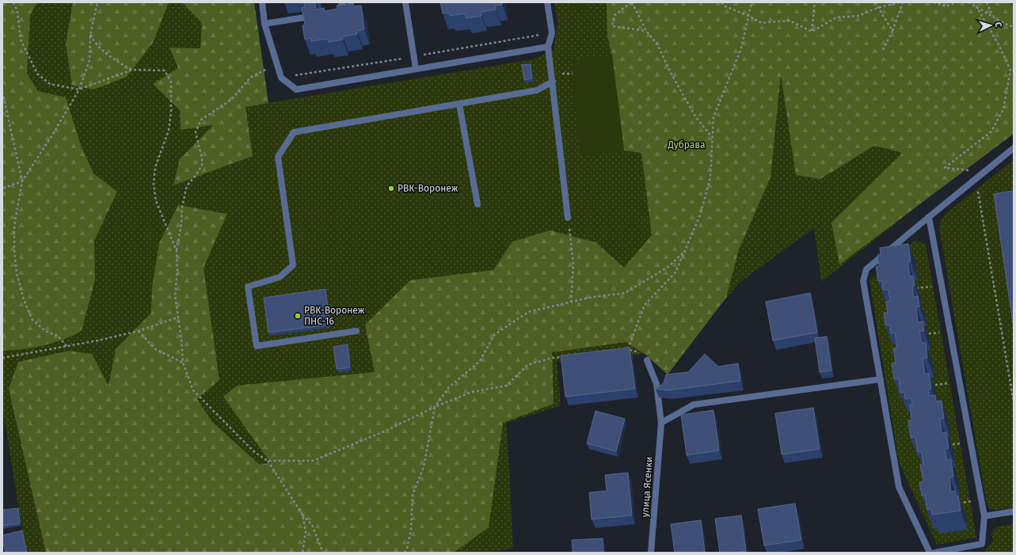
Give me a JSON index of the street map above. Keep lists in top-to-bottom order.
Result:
{
  "streets": {
    "street": ["улица Ясенки"]
  },
  "parks": ["Дубрава"],
  "places": ["РВК-Воронеж", "РВК-Воронеж ПНС-16"],
  "north": "right"
}
